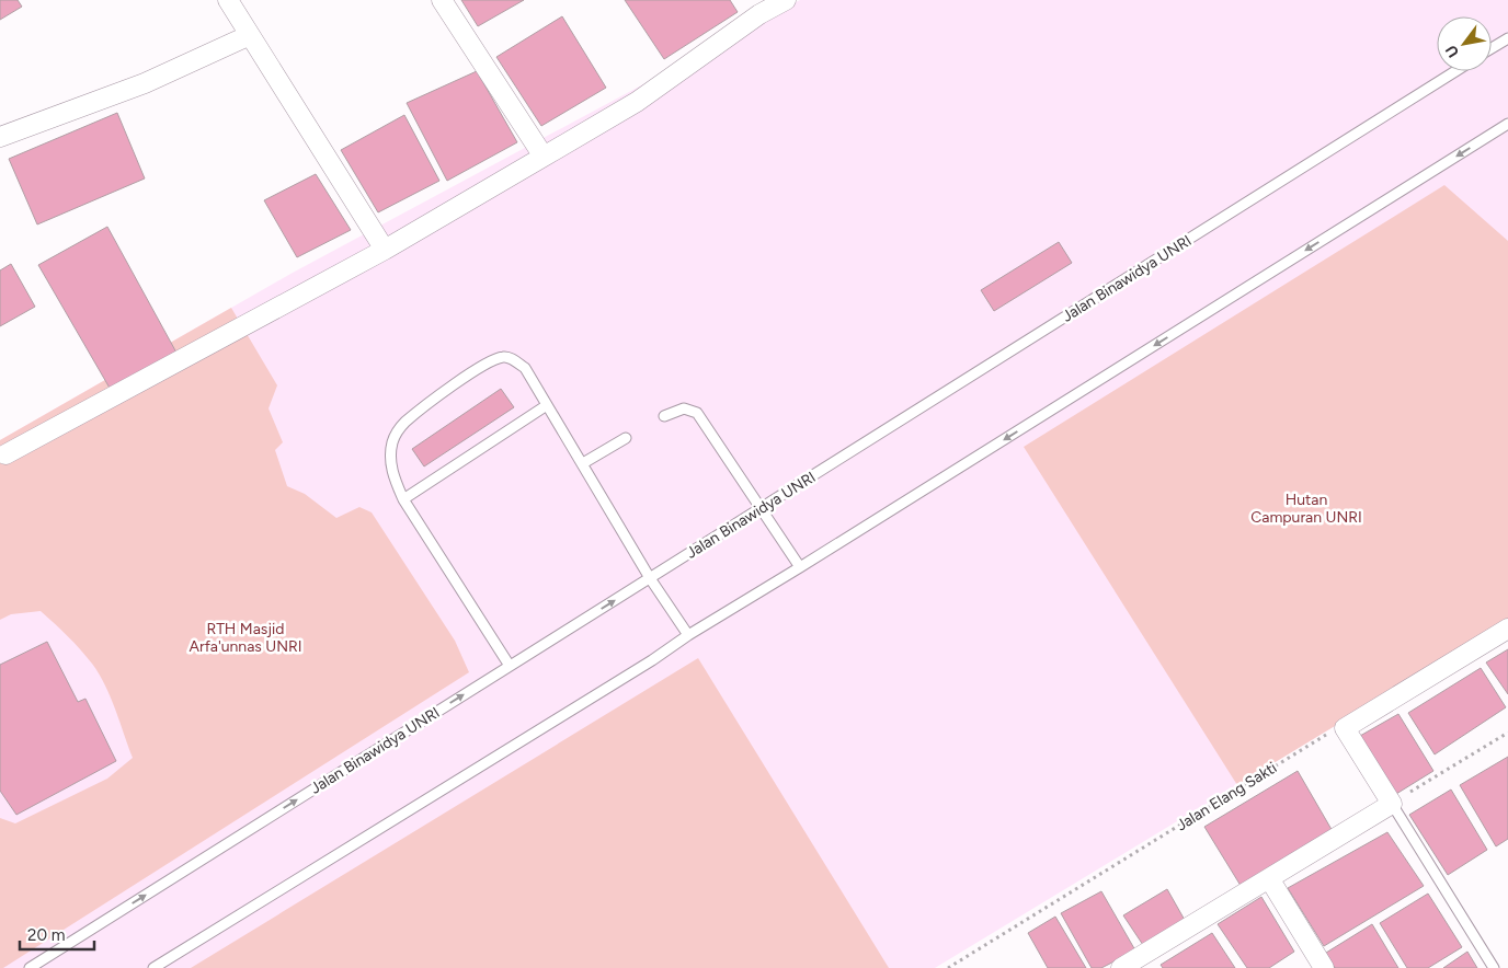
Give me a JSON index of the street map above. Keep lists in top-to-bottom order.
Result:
{
  "streets": {
    "lane": ["Jalan Binawidya UNRI"],
    "path": ["Jalan Elang Sakti"]
  },
  "parks": ["Hutan Campuran UNRI", "RTH Masjid Arfa'unnas UNRI"],
  "scale_bar": "20 m",
  "north": "bottom left"
}
